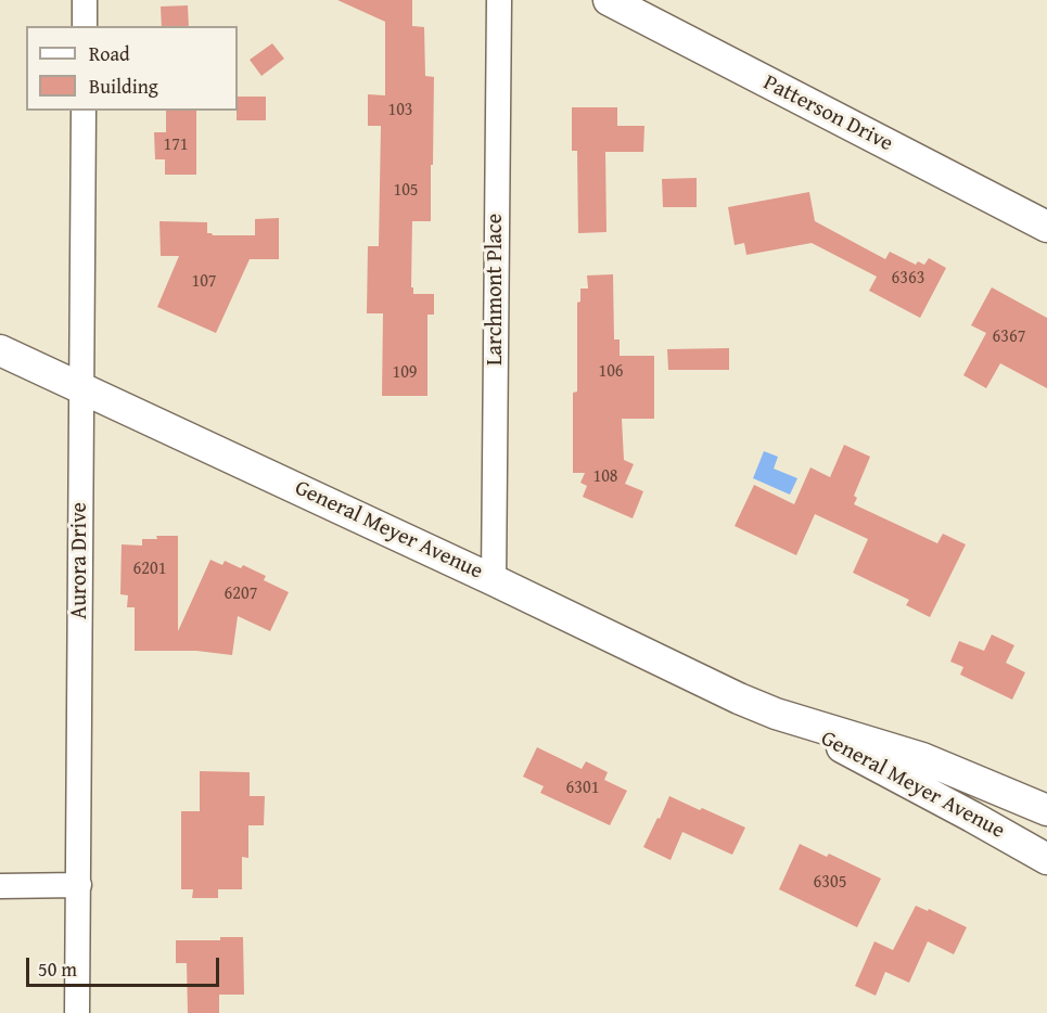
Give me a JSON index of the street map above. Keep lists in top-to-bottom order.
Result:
{
  "streets": {
    "street": [
      "Patterson Drive",
      "Larchmont Place",
      "General Meyer Avenue",
      "Aurora Drive"
    ]
  },
  "crossings": [
    ["Larchmont Place", "General Meyer Avenue"],
    ["General Meyer Avenue", "Aurora Drive"]
  ],
  "house_numbers": [
    "103",
    "171",
    "105",
    "6363",
    "107",
    "6367",
    "106",
    "109",
    "108",
    "6201",
    "6207",
    "6301",
    "6305"
  ],
  "legend": ["Road", "Building"],
  "scale_bar": "50 m"
}
